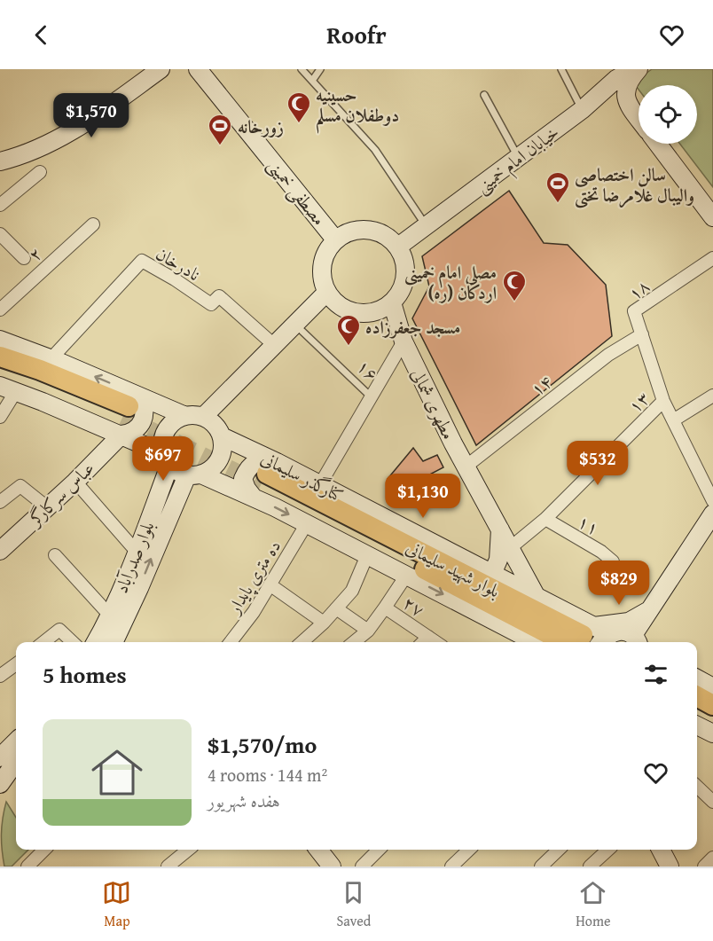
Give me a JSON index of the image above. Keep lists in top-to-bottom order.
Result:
{
  "streets": {
    "main road": [
      "خیابان امام خمینی",
      "مصطفی خمینی",
      "مطهری شمالی",
      "کنارگذر سلیمانی",
      "عباس سرکارگر",
      "بلوار صدرآباد",
      "بلوار شهید سلیمانی"
    ],
    "street": [
      "۲",
      "نادرخان",
      "۱۸",
      "۱۶",
      "۱۴",
      "۱۳",
      "۱۱",
      "ده متری پایدار",
      "۲۷"
    ]
  },
  "crossings": [
    ["خیابان امام خمینی", "مصطفی خمینی"],
    ["خیابان امام خمینی", "مطهری شمالی"],
    ["مصطفی خمینی", "مطهری شمالی"],
    ["۱۸", "۱۴"],
    ["۱۸", "۱۳"],
    ["۱۶", "مطهری شمالی"],
    ["۱۴", "مطهری شمالی"],
    ["۱۳", "مطهری شمالی"],
    ["۱۳", "۱۱"],
    ["مطهری شمالی", "کنارگذر سلیمانی"],
    ["کنارگذر سلیمانی", "بلوار صدرآباد"],
    ["کنارگذر سلیمانی", "بلوار شهید سلیمانی"],
    ["کنارگذر سلیمانی", "ده متری پایدار"]
  ],
  "places": {
    "mosque": ["حسینیه دوطفلان مسلم", "مصلی امام خمینی (ره) اردکان", "مسجد جعفرزاده"],
    "sports": ["زورخانه", "سالن اختصاصی والیبال غلامرضا تختی"]
  },
  "page": {
    "header": "Roofr",
    "price": [
      "$1,570",
      "$697",
      "$532",
      "$1,130",
      "$829"
    ],
    "heading": "5 homes",
    "list": [
      {
        "name": "$1,570/mo",
        "note": "4 rooms · 144 m² · هفده شهریور"
      }
    ],
    "tabs": ["Map", "Saved", "Home"]
  }
}
